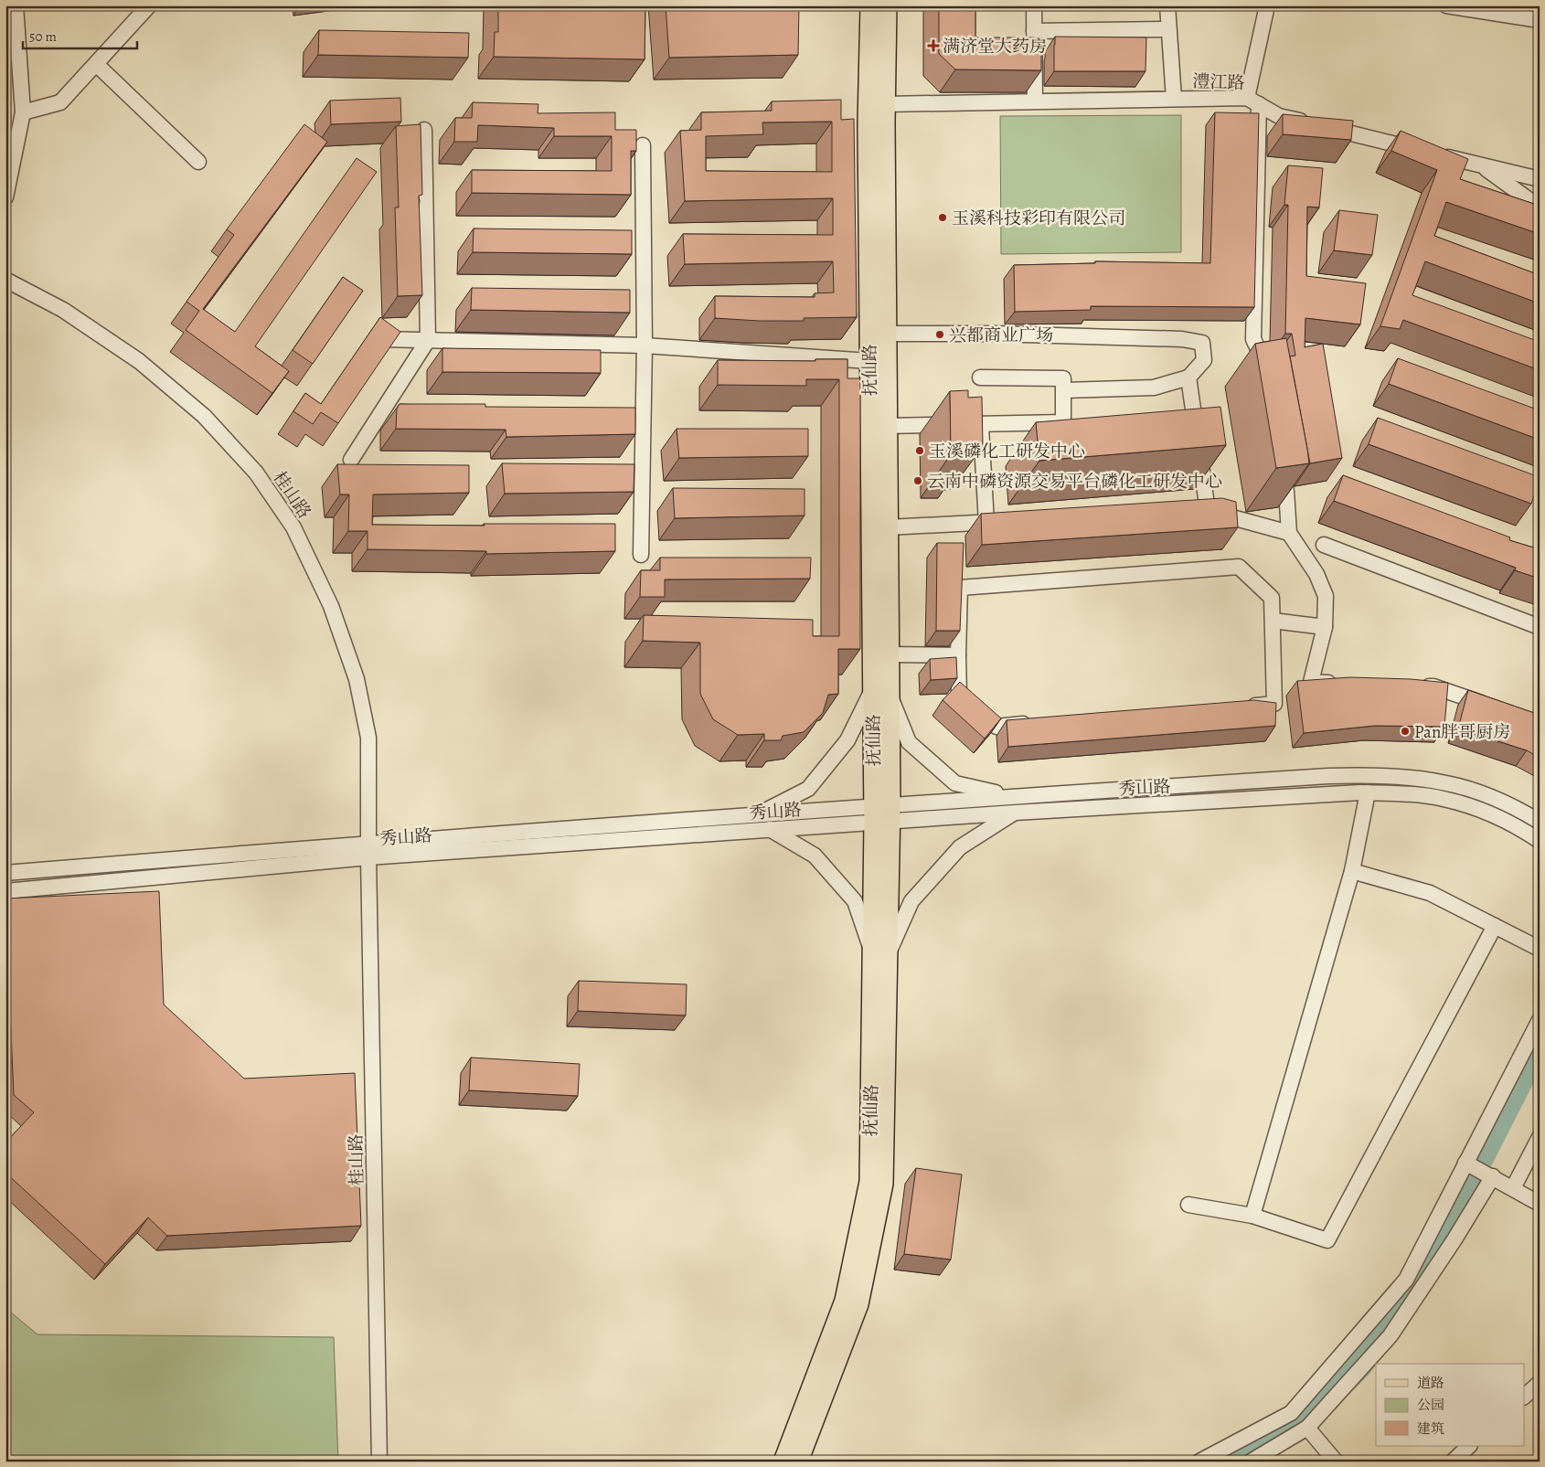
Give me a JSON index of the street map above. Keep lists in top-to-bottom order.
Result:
{
  "streets": {
    "main road": ["抚仙路"],
    "street": ["澧江路", "桂山路", "秀山路"]
  },
  "crossings": [
    ["澧江路", "抚仙路"],
    ["抚仙路", "秀山路"],
    ["桂山路", "秀山路"]
  ],
  "places": {
    "health": ["满济堂大药房"],
    "other": [
      "玉溪科技彩印有限公司",
      "兴都商业广场",
      "玉溪磷化工研发中心",
      "云南中磷资源交易平台磷化工研发中心",
      "Pan胖哥厨房"
    ]
  },
  "legend": ["道路", "公园", "建筑"],
  "scale_bar": "50 m"
}
